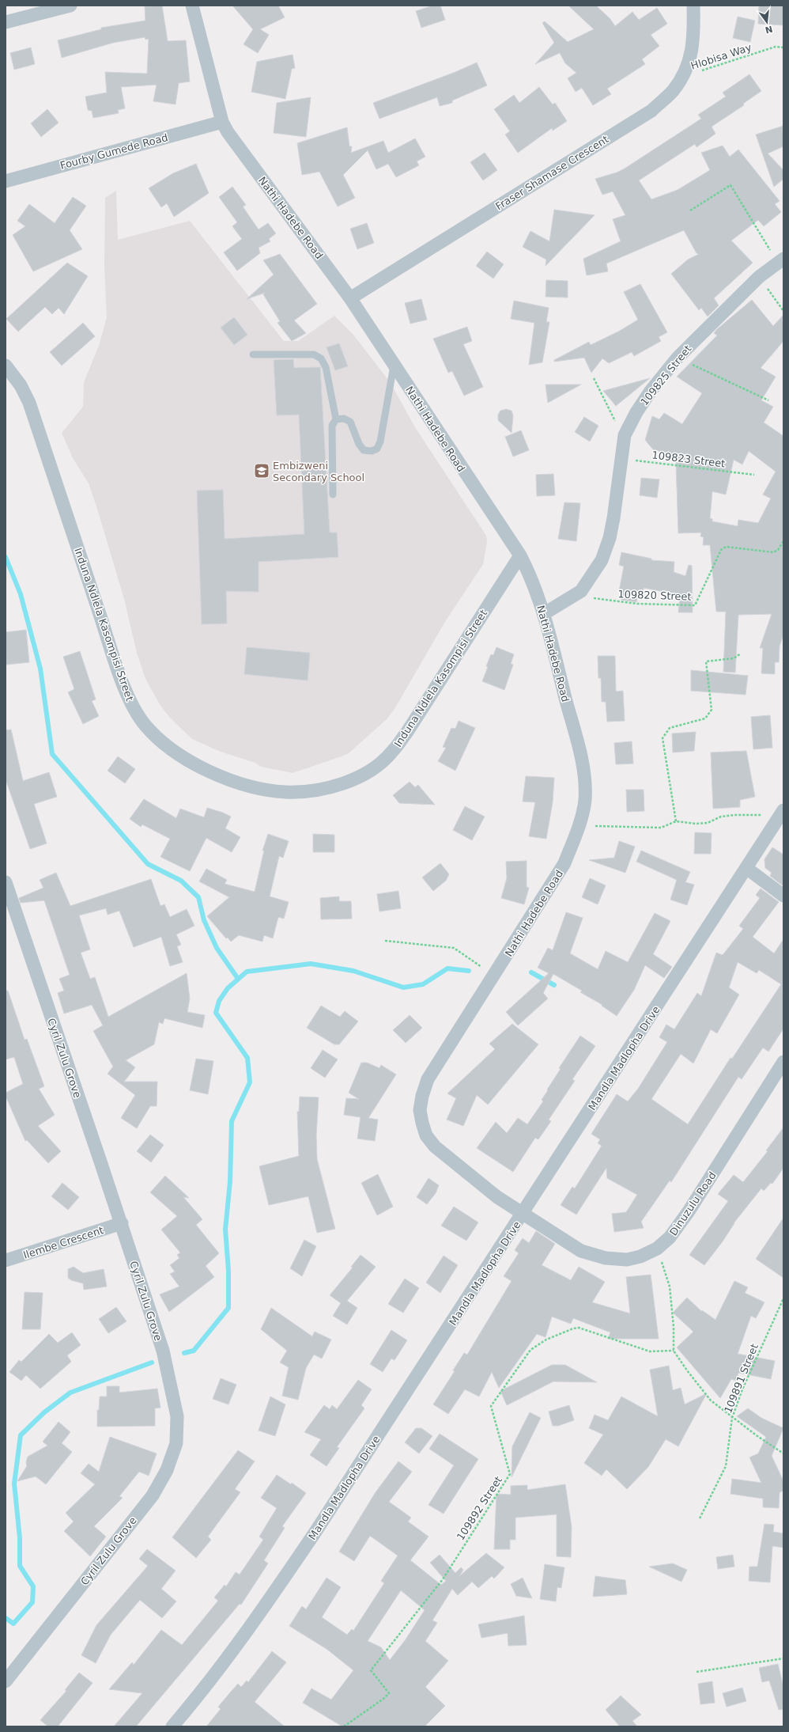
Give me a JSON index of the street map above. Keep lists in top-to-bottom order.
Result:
{
  "streets": {
    "street": [
      "Fourby Gumede Road",
      "Fraser Shamase Crescent",
      "Nathi Hadebe Road",
      "109825 Street",
      "Induna Ndlela Kasompisi Street",
      "Cyril Zulu Grove",
      "Mandla Madlopha Drive",
      "Dinuzulu Road",
      "Ilembe Crescent"
    ],
    "path": [
      "Hlobisa Way",
      "109823 Street",
      "109820 Street",
      "109891 Street",
      "109892 Street"
    ]
  },
  "crossings": [
    ["Hlobisa Way", "Fraser Shamase Crescent"],
    ["Fourby Gumede Road", "Nathi Hadebe Road"],
    ["Fraser Shamase Crescent", "Nathi Hadebe Road"],
    ["Nathi Hadebe Road", "109825 Street"],
    ["Nathi Hadebe Road", "Induna Ndlela Kasompisi Street"],
    ["Nathi Hadebe Road", "Mandla Madlopha Drive"],
    ["Nathi Hadebe Road", "Dinuzulu Road"],
    ["109825 Street", "109823 Street"],
    ["109825 Street", "109820 Street"],
    ["Cyril Zulu Grove", "Ilembe Crescent"],
    ["Mandla Madlopha Drive", "Dinuzulu Road"]
  ],
  "places": {
    "school or university": ["Embizweni Secondary School"]
  },
  "north": "bottom"
}
